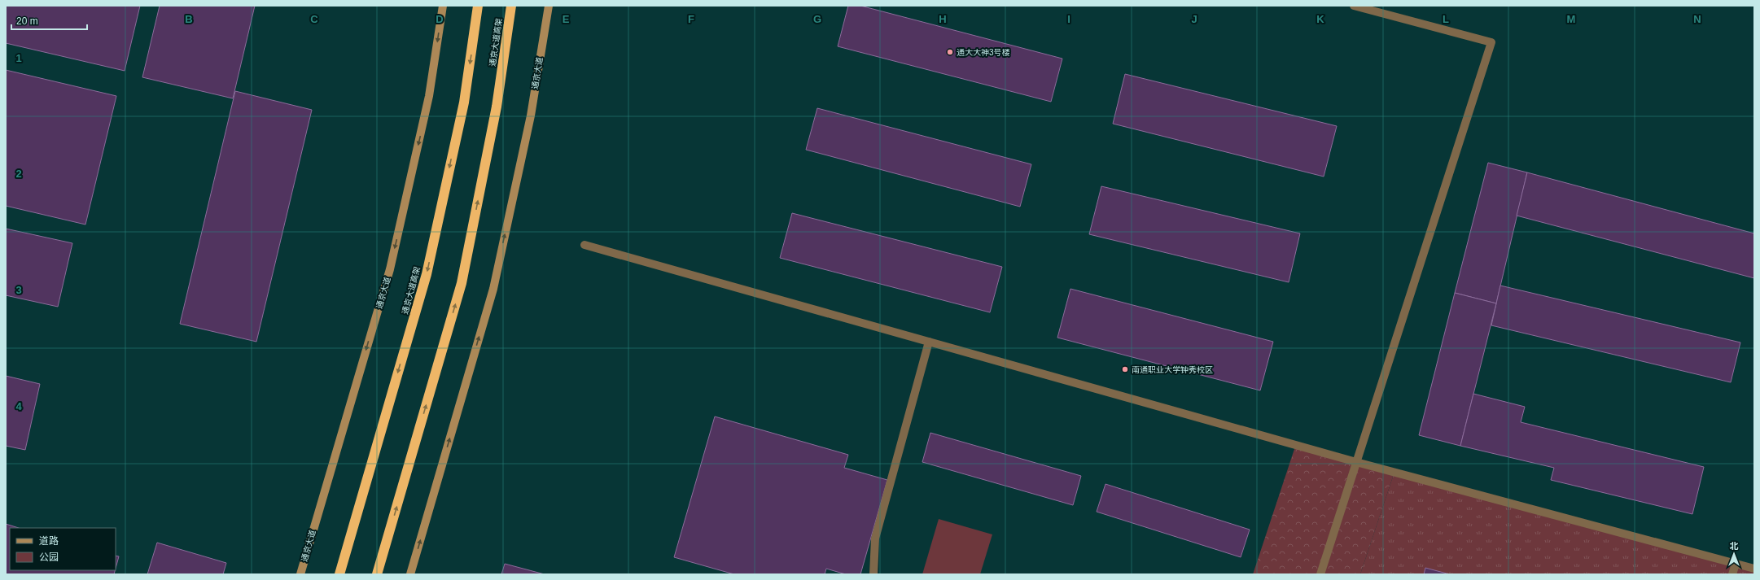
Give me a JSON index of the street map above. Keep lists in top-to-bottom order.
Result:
{
  "streets": {
    "highway": ["通京大道高架"],
    "main road": ["通京大道"]
  },
  "places": ["通大大神3号楼", "南通职业大学钟秀校区"],
  "legend": ["道路", "公园"],
  "scale_bar": "20 m",
  "north": "top",
  "grid": {
    "columns": [
      "B",
      "C",
      "D",
      "E",
      "F",
      "G",
      "H",
      "I",
      "J",
      "K",
      "L",
      "M",
      "N"
    ],
    "rows": [
      "1",
      "2",
      "3",
      "4"
    ]
  }
}
